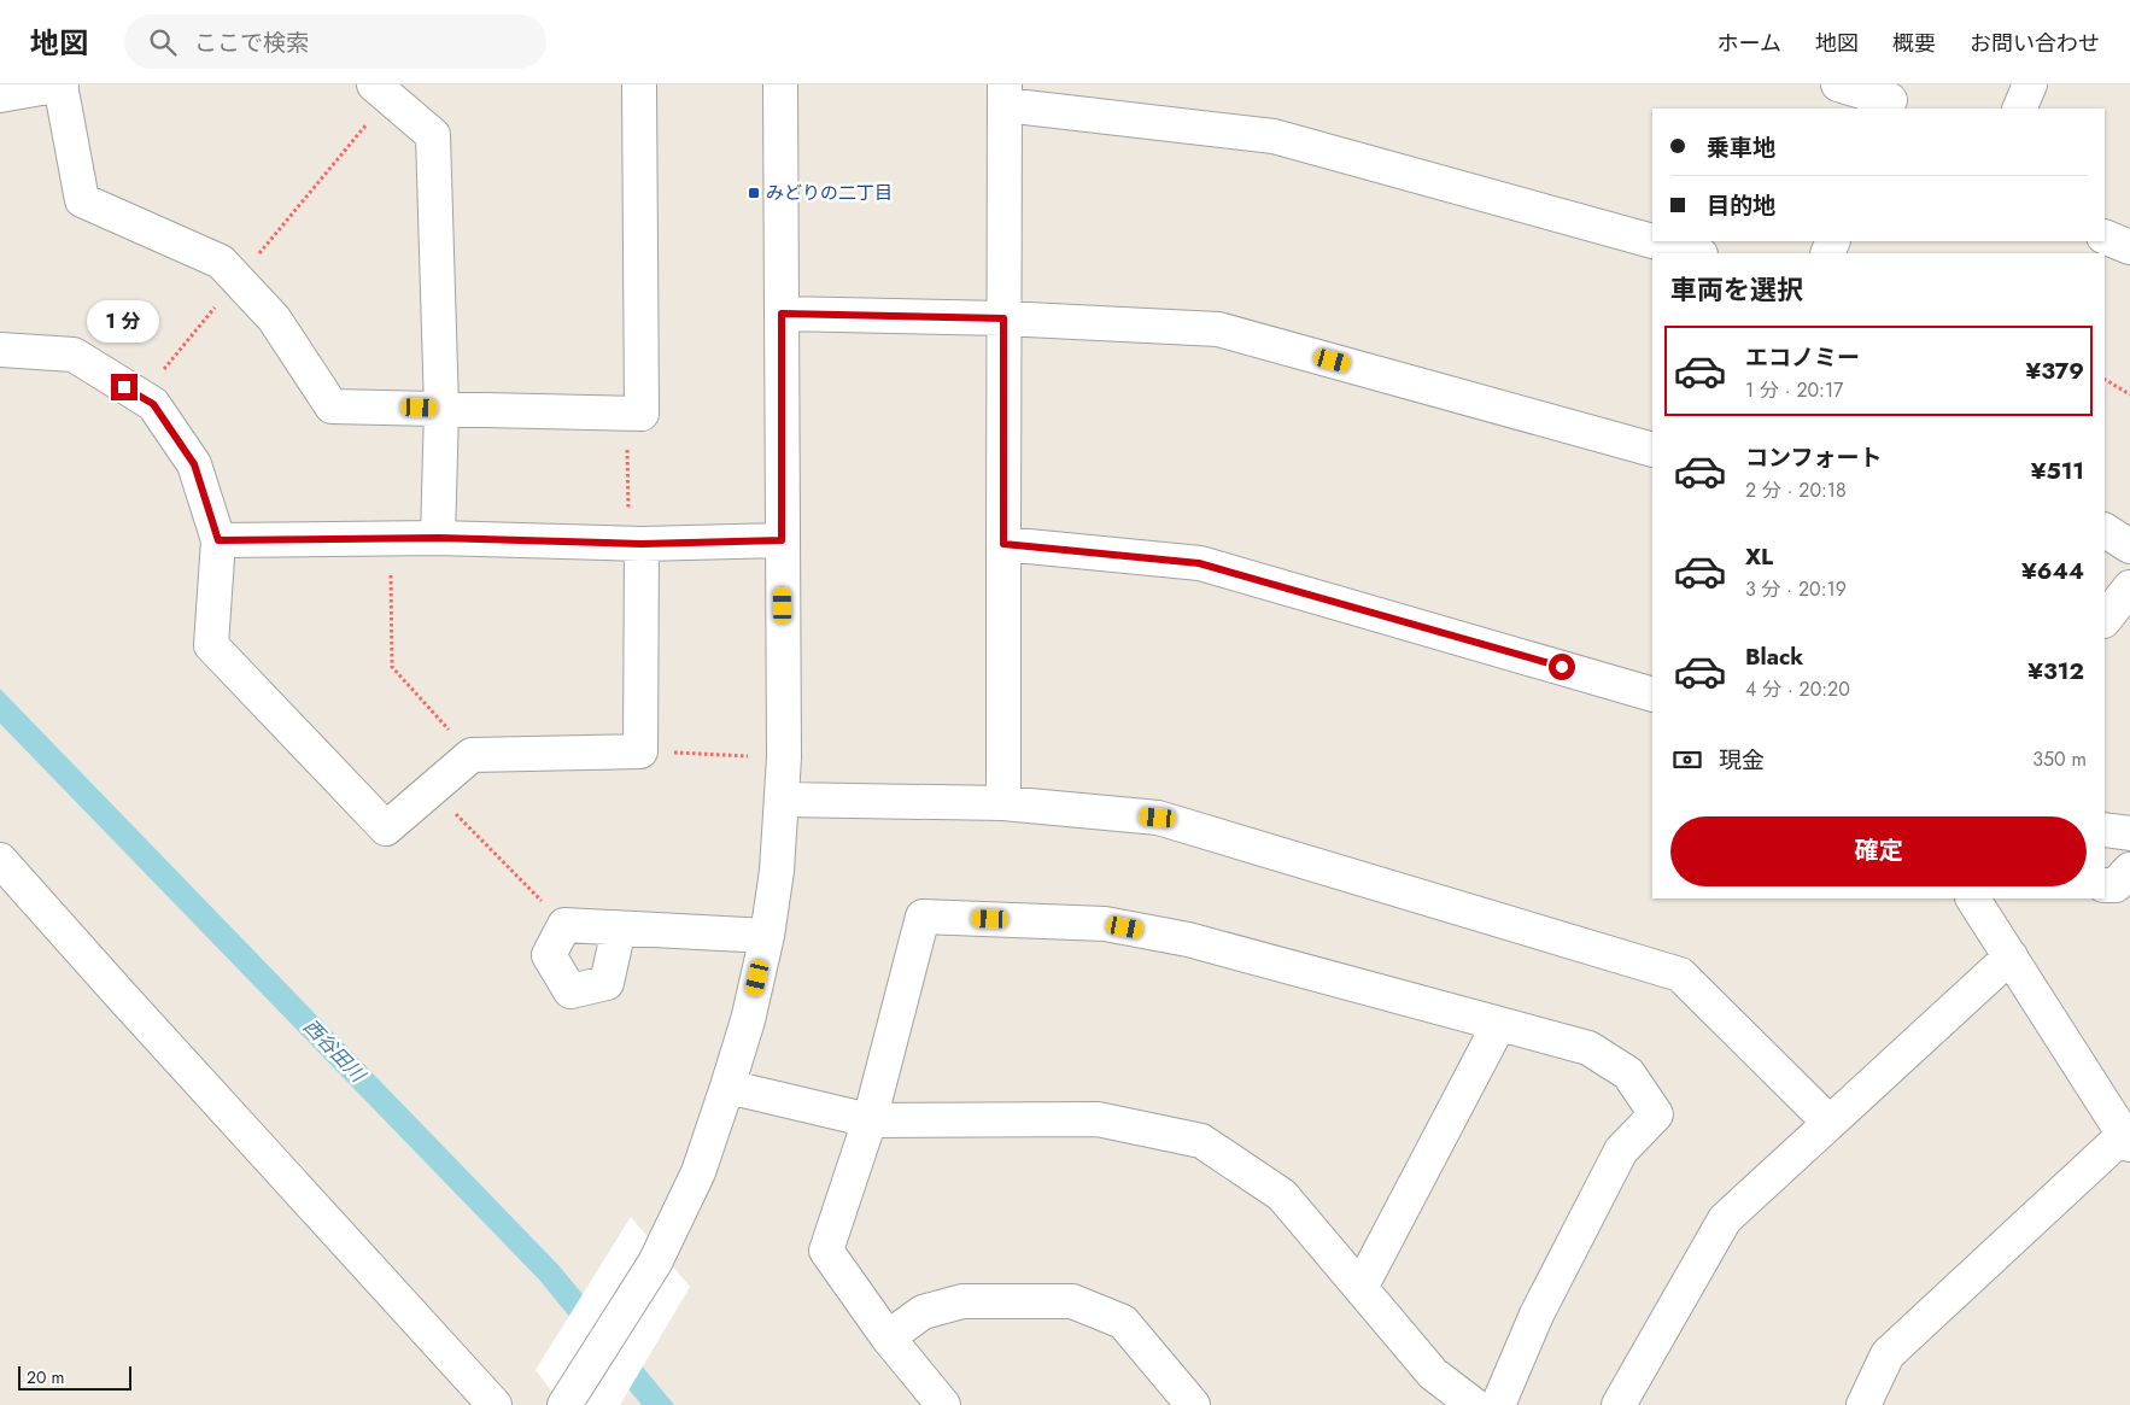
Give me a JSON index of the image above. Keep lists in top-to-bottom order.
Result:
{
  "water": ["西谷田川"],
  "places": {
    "transit": ["みどりの二丁目"]
  },
  "scale_bar": "20 m",
  "page": {
    "header": "地図",
    "search": "ここで検索",
    "nav": [
      "ホーム",
      "地図",
      "概要",
      "お問い合わせ"
    ],
    "banner": ["乗車地", "目的地"],
    "heading": "車両を選択",
    "bubble": "1 分",
    "list": [
      {
        "name": "エコノミー",
        "note": "1 分 · 20:17",
        "value": "¥379"
      },
      {
        "name": "コンフォート",
        "note": "2 分 · 20:18",
        "value": "¥511"
      },
      {
        "name": "XL",
        "note": "3 分 · 20:19",
        "value": "¥644"
      },
      {
        "name": "Black",
        "note": "4 分 · 20:20",
        "value": "¥312"
      }
    ],
    "pay": ["現金", "350 m"],
    "buttons": "確定",
    "scale": "20 m"
  }
}
